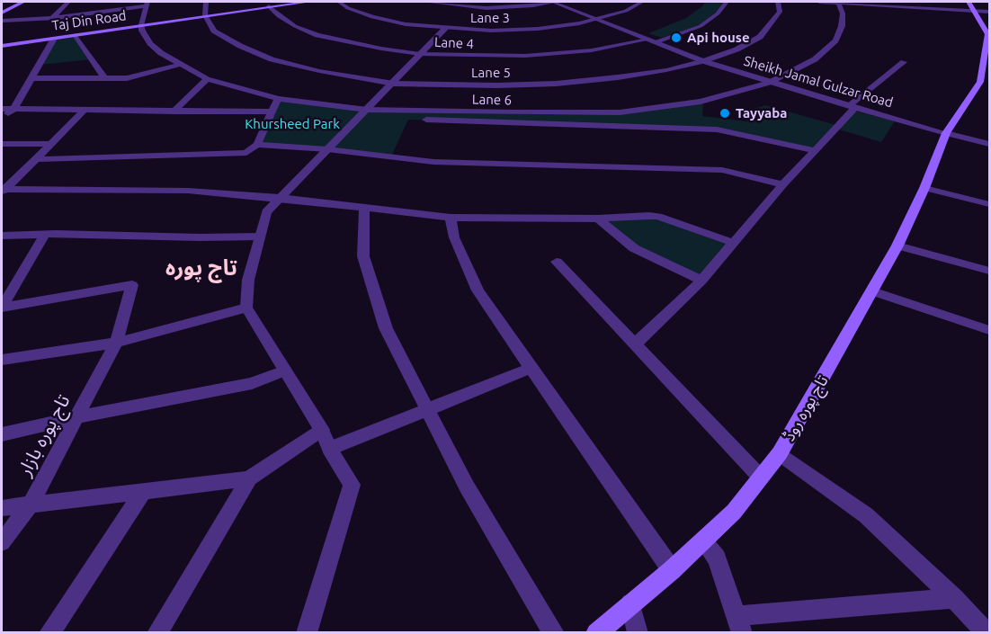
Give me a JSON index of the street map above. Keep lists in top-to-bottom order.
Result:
{
  "streets": {
    "main road": ["Taj Din Road", "تاج پورہ روڈ"],
    "street": [
      "Lane 3",
      "Lane 4",
      "Lane 5",
      "Sheikh Jamal Gulzar Road",
      "Lane 6",
      "تاج پورہ بازار"
    ]
  },
  "crossings": [
    ["Lane 3", "Sheikh Jamal Gulzar Road"],
    ["Taj Din Road", "Lane 4"],
    ["Taj Din Road", "Lane 5"],
    ["Taj Din Road", "Lane 6"],
    ["Lane 4", "Sheikh Jamal Gulzar Road"],
    ["Lane 5", "Sheikh Jamal Gulzar Road"],
    ["Sheikh Jamal Gulzar Road", "Lane 6"],
    ["Sheikh Jamal Gulzar Road", "تاج پورہ روڈ"]
  ],
  "districts": ["تاج پورہ"],
  "parks": ["Khursheed Park"],
  "places": ["Api house", "Tayyaba"]
}
